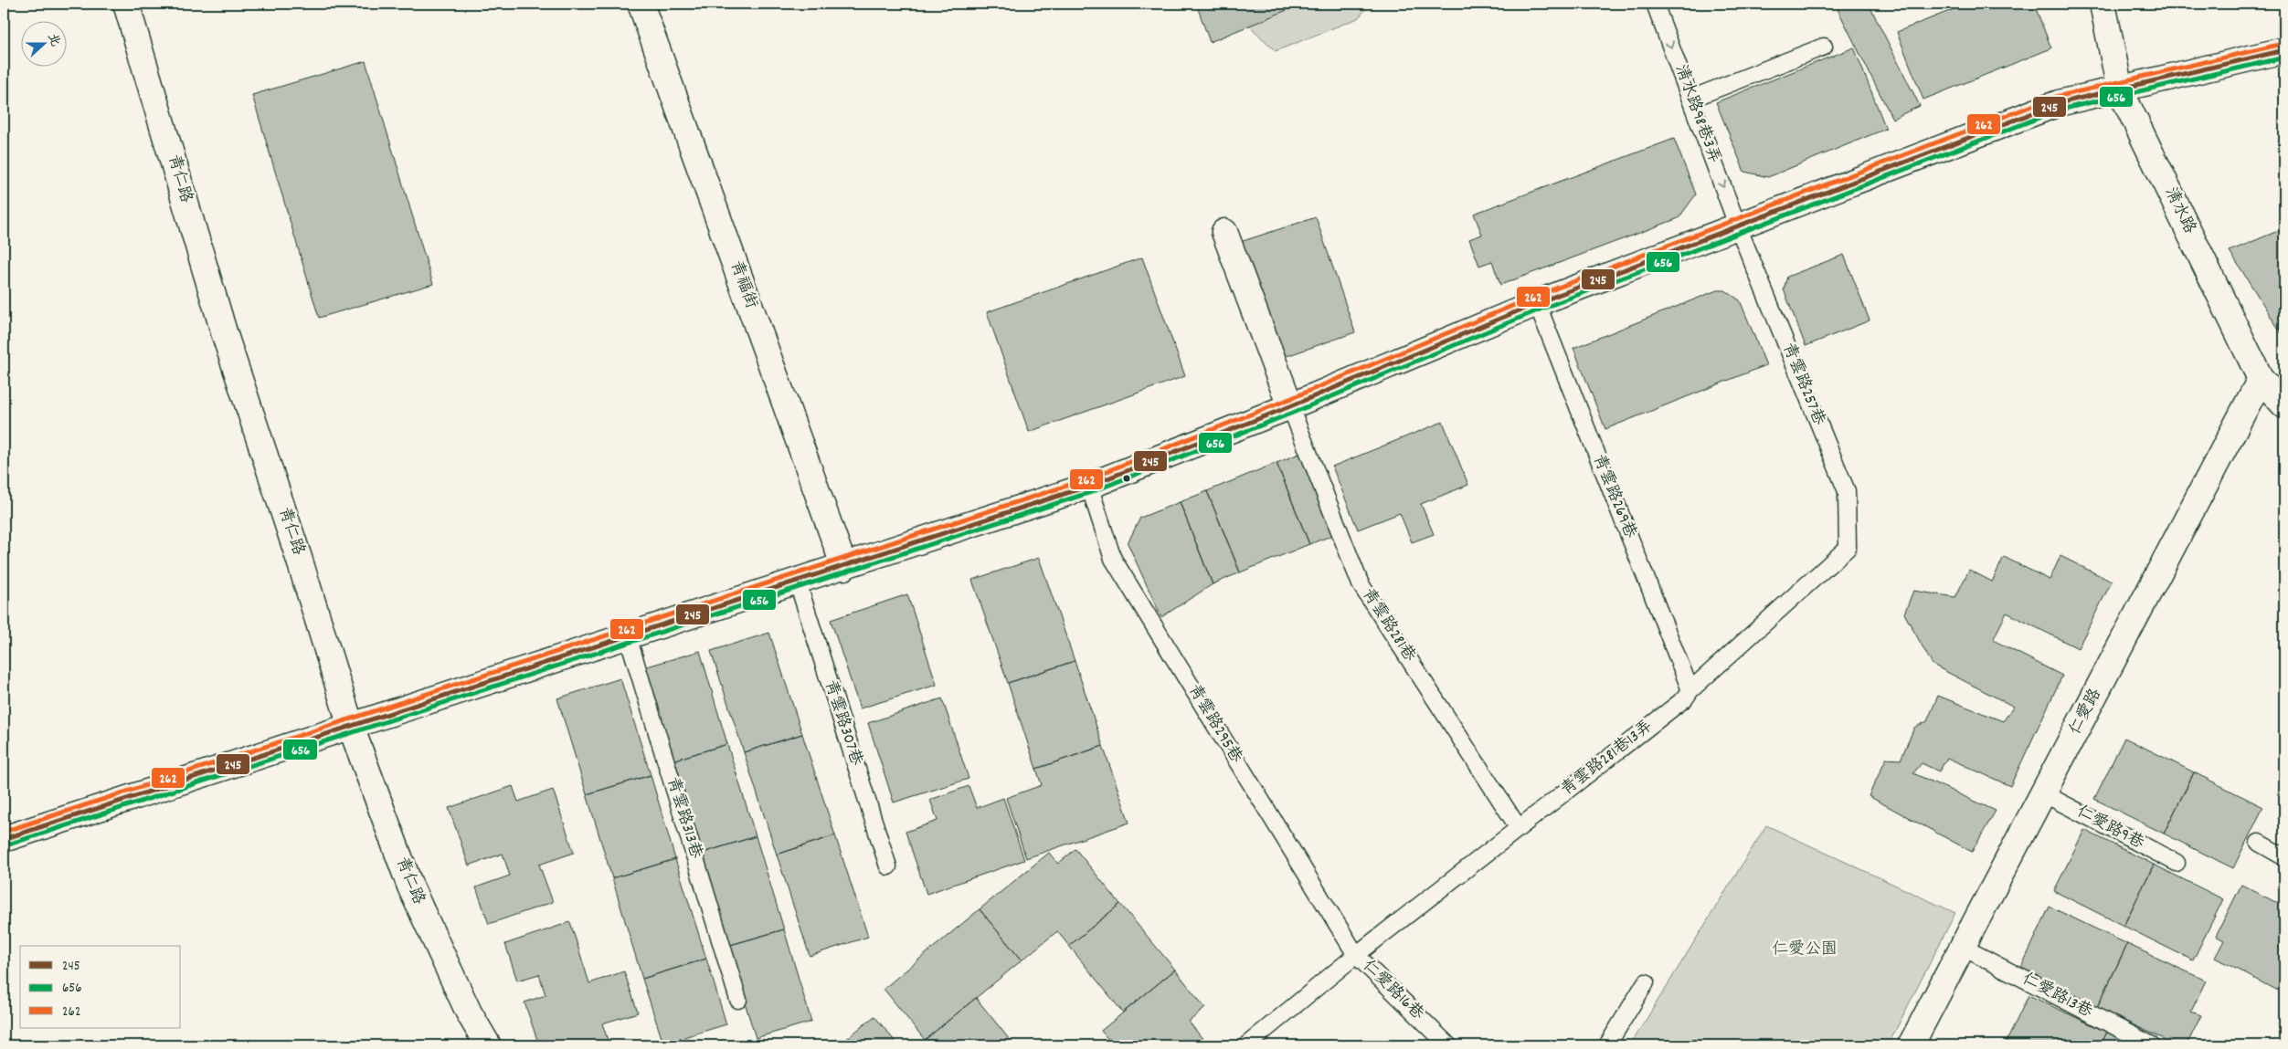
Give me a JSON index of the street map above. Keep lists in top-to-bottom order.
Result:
{
  "streets": {
    "street": [
      "青仁路",
      "清水路",
      "青福街",
      "仁愛路"
    ],
    "lane": [
      "清水路98巷3弄",
      "青雲路257巷",
      "青雲路269巷",
      "青雲路281巷",
      "青雲路307巷",
      "青雲路295巷",
      "青雲路281巷13弄",
      "青雲路313巷",
      "仁愛路9巷",
      "仁愛路16巷",
      "仁愛路13巷"
    ]
  },
  "crossings": [
    ["清水路98巷3弄", "青雲路257巷"],
    ["清水路", "仁愛路"],
    ["青雲路257巷", "青雲路281巷13弄"],
    ["青雲路269巷", "青雲路281巷13弄"],
    ["青雲路281巷", "青雲路281巷13弄"],
    ["仁愛路", "仁愛路9巷"],
    ["仁愛路", "仁愛路13巷"],
    ["青雲路295巷", "青雲路281巷13弄"],
    ["青雲路295巷", "仁愛路16巷"],
    ["青雲路281巷13弄", "仁愛路16巷"]
  ],
  "one_way": ["清水路98巷3弄"],
  "parks": ["仁愛公園"],
  "lines": ["transit line 262", "transit line 245", "transit line 656"],
  "legend": ["245", "656", "262"],
  "north": "right"
}
